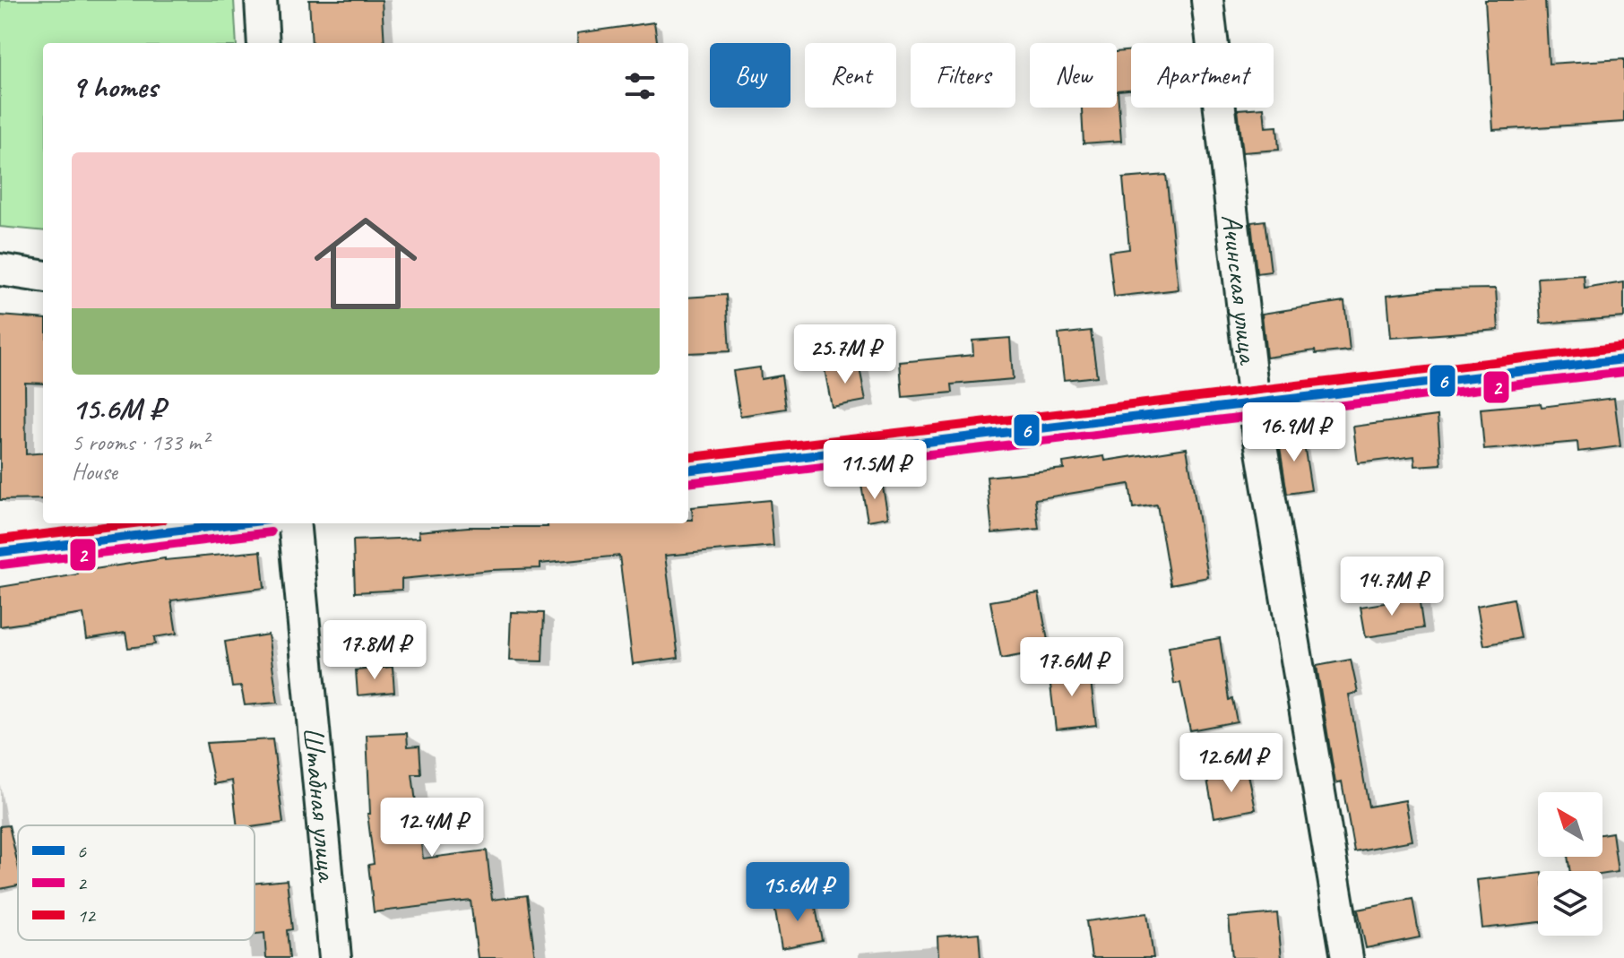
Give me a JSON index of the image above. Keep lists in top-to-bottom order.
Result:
{
  "streets": {
    "street": ["Ачинская улица", "Штабная улица"]
  },
  "lines": ["transit line 12", "transit line 6", "transit line 2"],
  "legend": ["6", "2", "12"],
  "north": "top left",
  "page": {
    "chip": [
      "Buy",
      "Rent",
      "Filters",
      "New",
      "Apartment"
    ],
    "heading": "9 homes",
    "list": [
      {
        "name": "15.6M ₽",
        "note": "5 rooms · 133 m² · House"
      }
    ],
    "price": [
      "25.7M ₽",
      "16.9M ₽",
      "11.5M ₽",
      "14.7M ₽",
      "17.8M ₽",
      "17.6M ₽",
      "12.6M ₽",
      "12.4M ₽",
      "15.6M ₽"
    ]
  }
}
